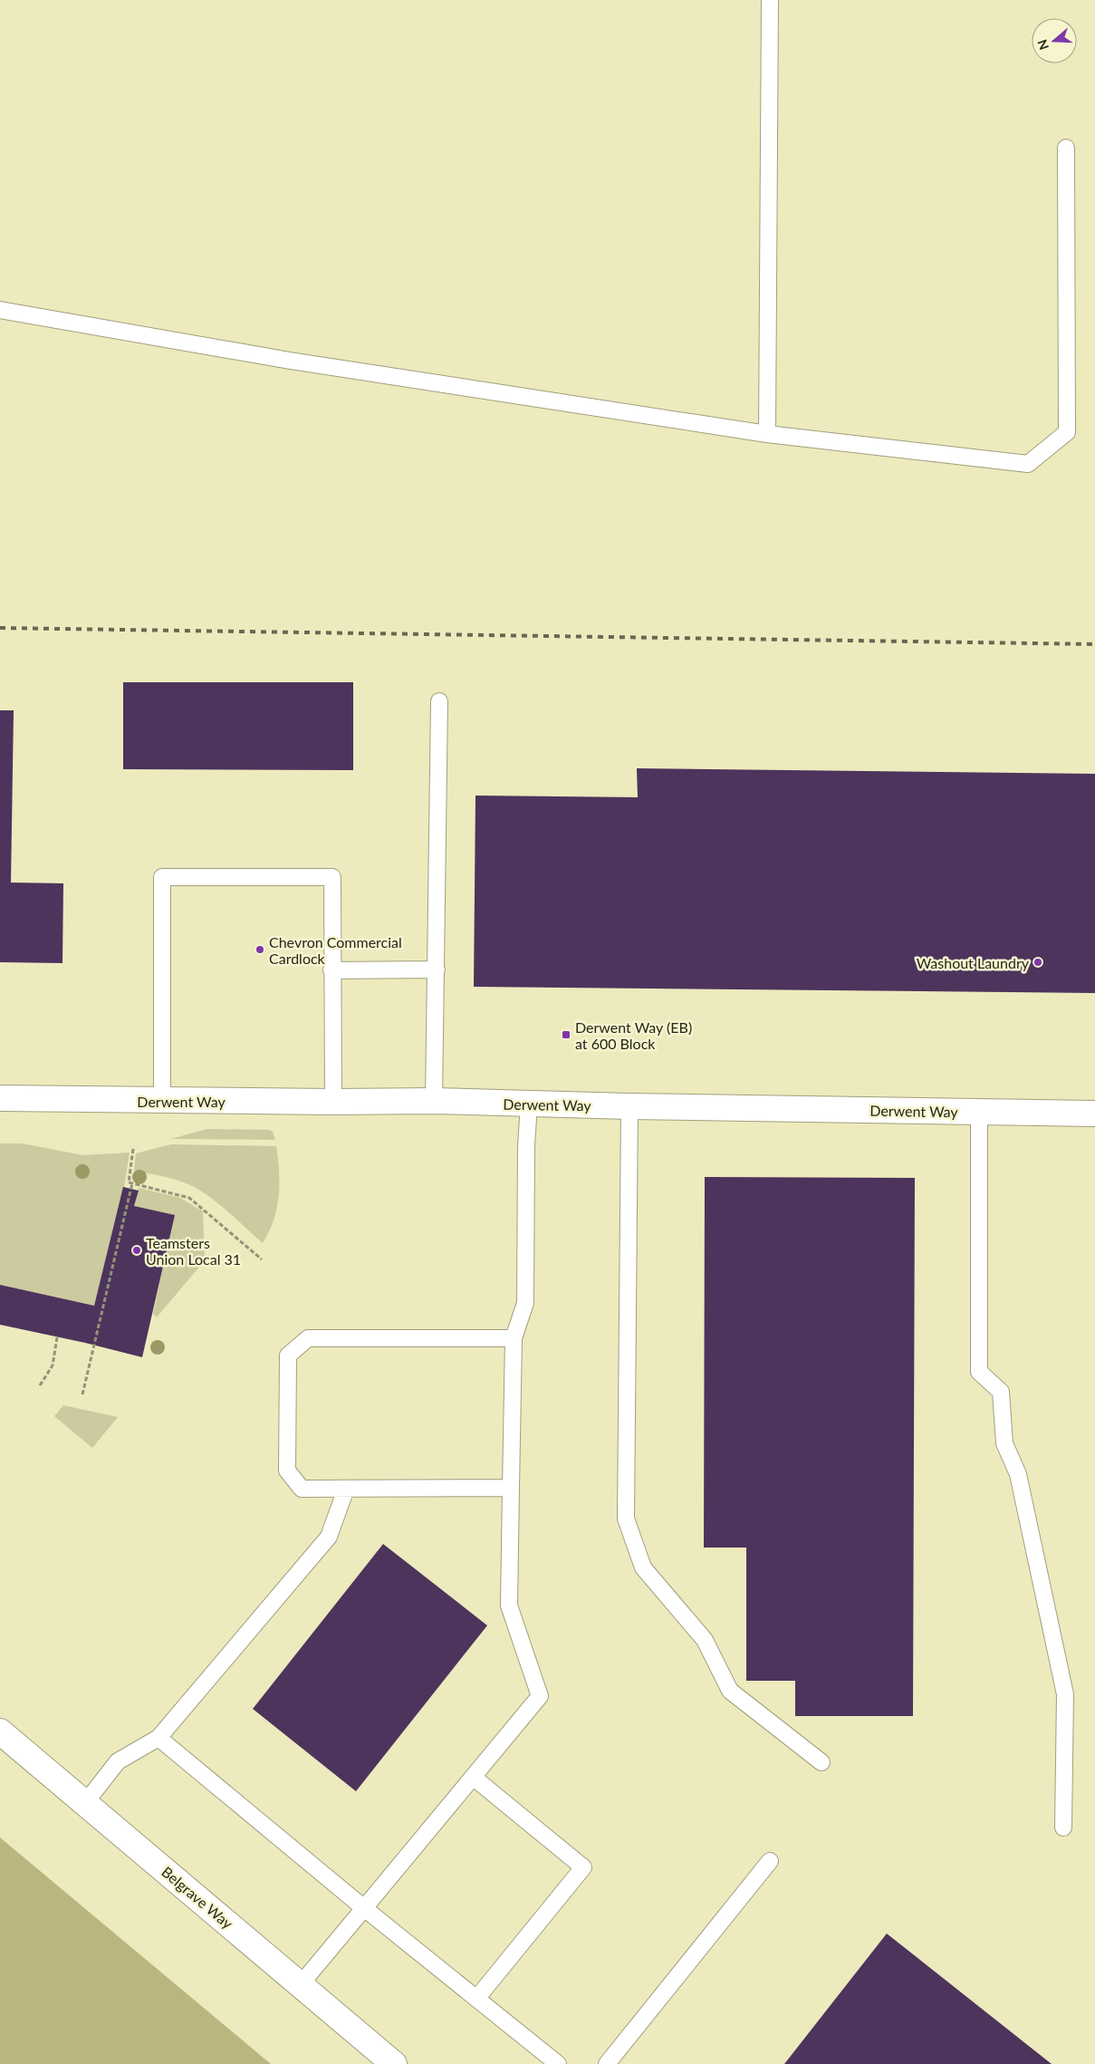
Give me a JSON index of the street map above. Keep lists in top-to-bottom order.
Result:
{
  "streets": {
    "street": ["Derwent Way", "Belgrave Way"]
  },
  "places": {
    "other": ["Chevron Commercial Cardlock", "Washout Laundry", "Teamsters Union Local 31"],
    "transit": ["Derwent Way (EB) at 600 Block"]
  },
  "north": "left"
}
